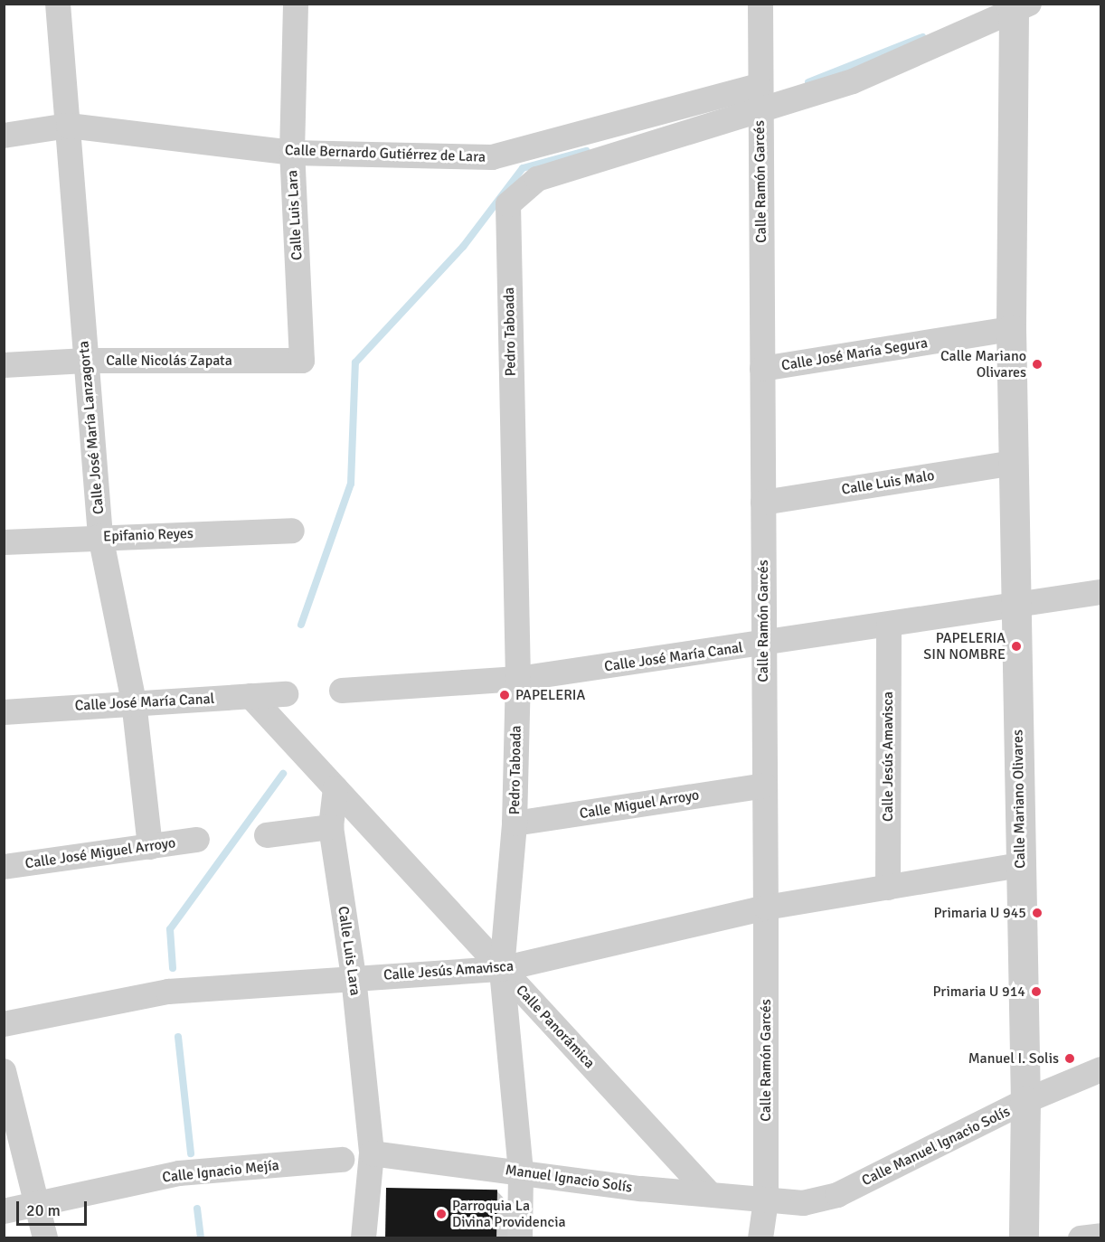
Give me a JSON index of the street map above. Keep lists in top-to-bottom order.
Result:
{
  "streets": {
    "street": [
      "Calle Bernardo Gutiérrez de Lara",
      "Calle Ramón Garcés",
      "Calle Luis Lara",
      "Pedro Taboada",
      "Calle José María Segura",
      "Calle Nicolás Zapata",
      "Calle José María Lanzagorta",
      "Calle Luis Malo",
      "Epifanio Reyes",
      "Calle José María Canal",
      "Calle Jesús Amavisca",
      "Calle Mariano Olivares",
      "Calle Miguel Arroyo",
      "Calle José Miguel Arroyo",
      "Calle Panorámica",
      "Calle Manuel Ignacio Solís",
      "Calle Ignacio Mejía",
      "Manuel Ignacio Solís"
    ]
  },
  "crossings": [
    ["Calle Bernardo Gutiérrez de Lara", "Calle Ramón Garcés"],
    ["Calle Bernardo Gutiérrez de Lara", "Calle Luis Lara"],
    ["Calle Bernardo Gutiérrez de Lara", "Calle José María Lanzagorta"],
    ["Calle Ramón Garcés", "Pedro Taboada"],
    ["Calle Ramón Garcés", "Calle José María Segura"],
    ["Calle Ramón Garcés", "Calle Luis Malo"],
    ["Calle Ramón Garcés", "Calle José María Canal"],
    ["Calle Ramón Garcés", "Calle Jesús Amavisca"],
    ["Calle Ramón Garcés", "Calle Miguel Arroyo"],
    ["Calle Ramón Garcés", "Calle Manuel Ignacio Solís"],
    ["Calle Ramón Garcés", "Manuel Ignacio Solís"],
    ["Calle Luis Lara", "Calle Nicolás Zapata"],
    ["Calle Luis Lara", "Calle Jesús Amavisca"],
    ["Calle Luis Lara", "Calle Panorámica"],
    ["Calle Luis Lara", "Manuel Ignacio Solís"],
    ["Pedro Taboada", "Calle José María Canal"],
    ["Pedro Taboada", "Calle Jesús Amavisca"],
    ["Pedro Taboada", "Calle Miguel Arroyo"],
    ["Pedro Taboada", "Calle Panorámica"],
    ["Pedro Taboada", "Manuel Ignacio Solís"],
    ["Calle José María Segura", "Calle Mariano Olivares"],
    ["Calle Nicolás Zapata", "Calle José María Lanzagorta"],
    ["Calle José María Lanzagorta", "Epifanio Reyes"],
    ["Calle José María Lanzagorta", "Calle José María Canal"],
    ["Calle José María Lanzagorta", "Calle José Miguel Arroyo"],
    ["Calle Luis Malo", "Calle Mariano Olivares"],
    ["Calle José María Canal", "Calle Jesús Amavisca"],
    ["Calle José María Canal", "Calle Mariano Olivares"],
    ["Calle Jesús Amavisca", "Calle Mariano Olivares"],
    ["Calle Jesús Amavisca", "Calle Panorámica"],
    ["Calle Mariano Olivares", "Calle Manuel Ignacio Solís"],
    ["Calle Panorámica", "Manuel Ignacio Solís"],
    ["Calle Manuel Ignacio Solís", "Manuel Ignacio Solís"]
  ],
  "places": [
    "Calle Mariano Olivares",
    "PAPELERIA SIN NOMBRE",
    "PAPELERIA",
    "Primaria U 945",
    "Primaria U 914",
    "Manuel I. Solis",
    "Parroquia La Divina Providencia"
  ],
  "scale_bar": "20 m"
}
